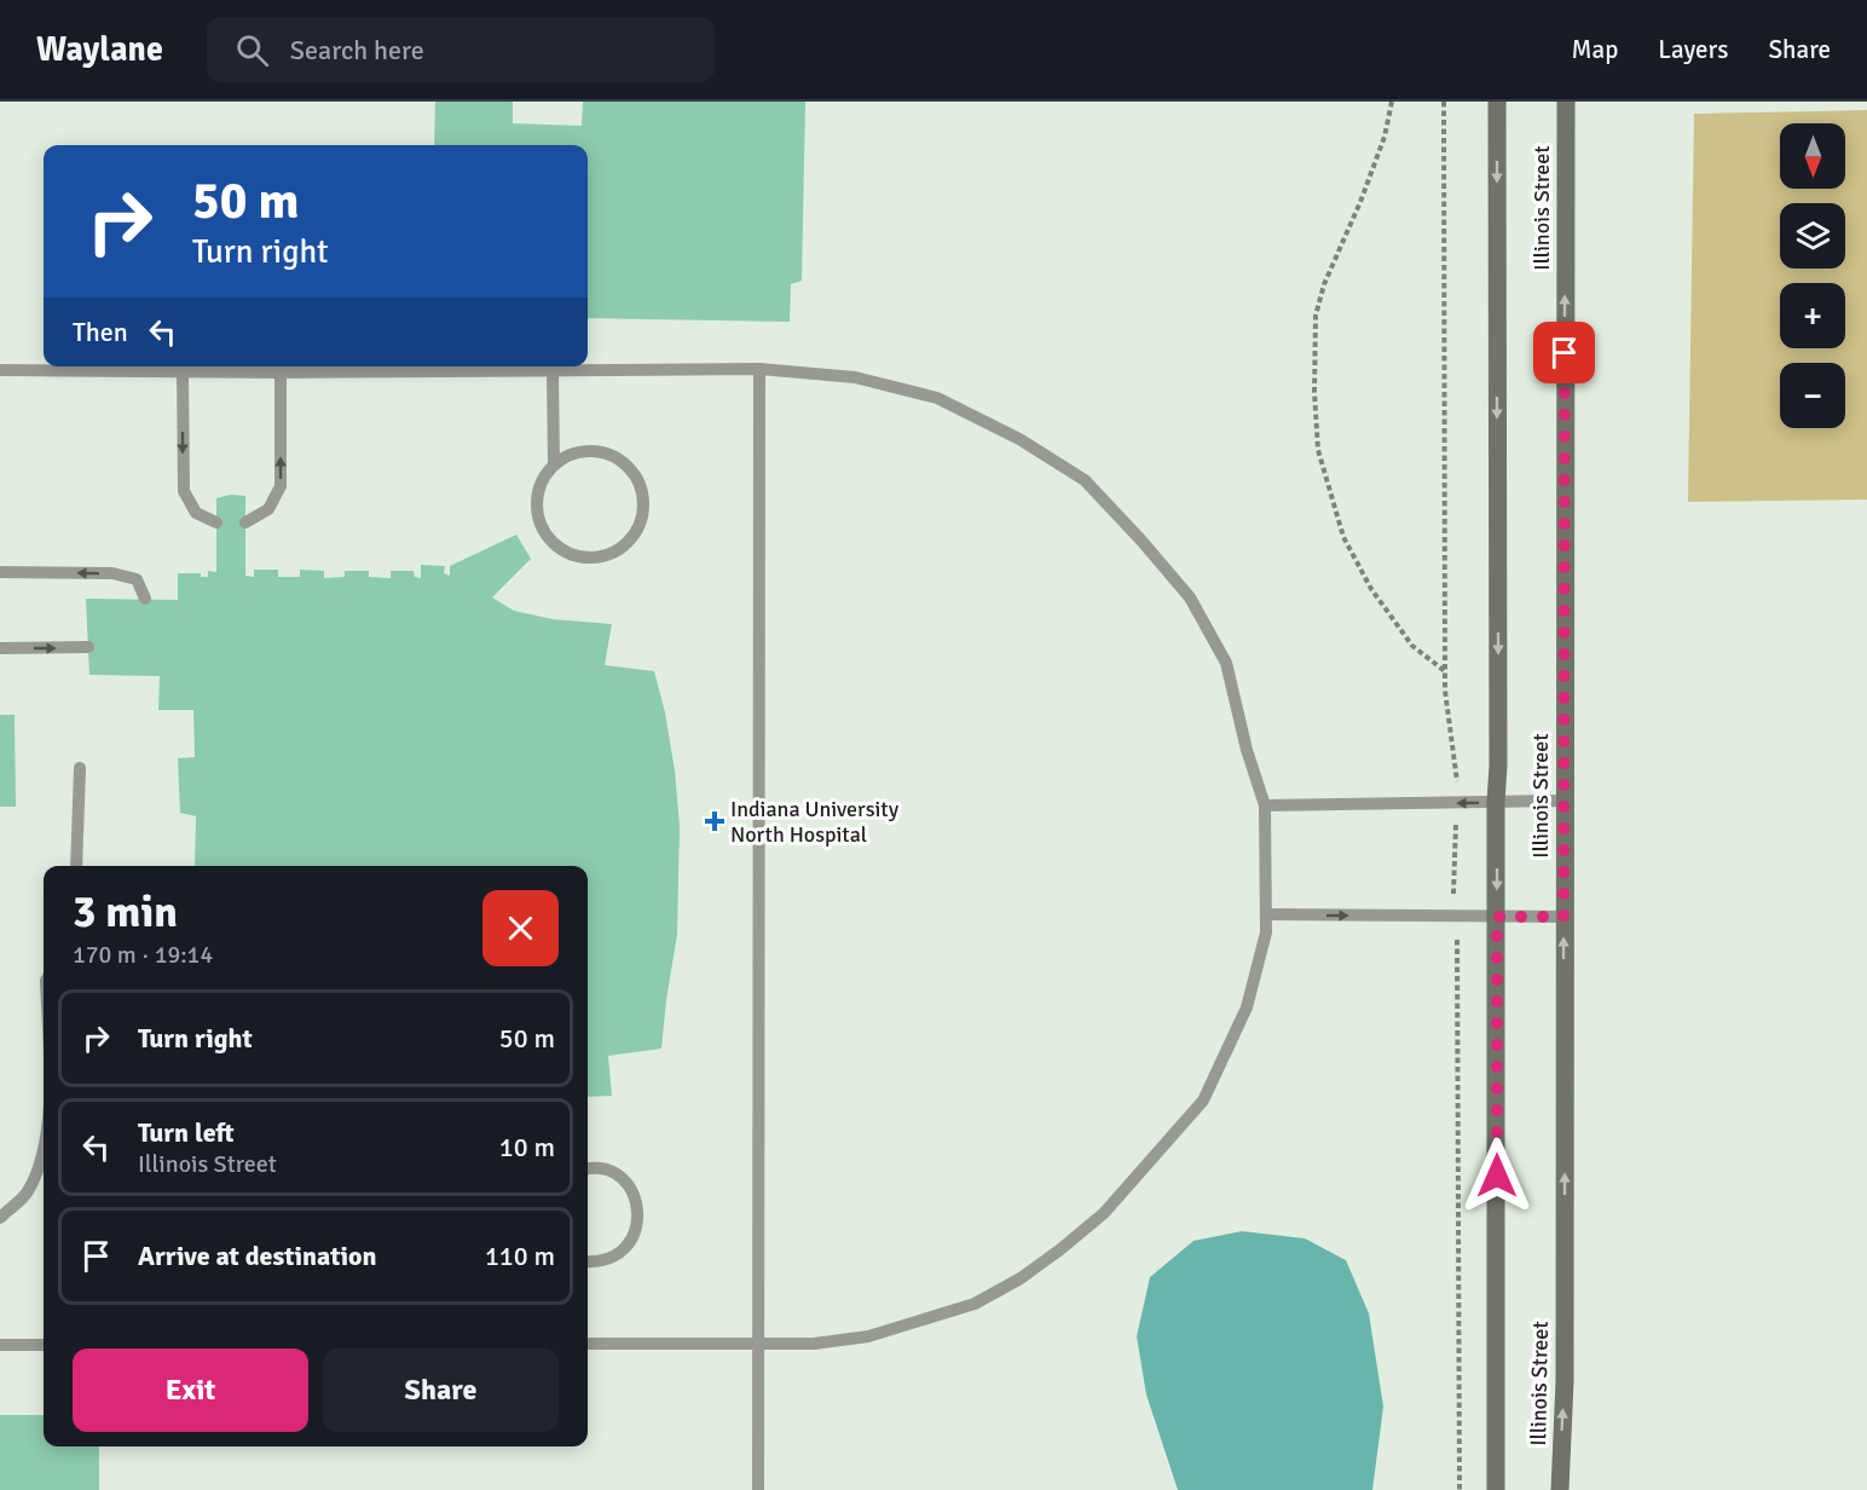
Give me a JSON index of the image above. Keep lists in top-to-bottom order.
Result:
{
  "streets": {
    "street": ["Illinois Street"]
  },
  "places": {
    "health": ["Indiana University North Hospital"]
  },
  "north": "bottom",
  "page": {
    "header": "Waylane",
    "search": "Search here",
    "nav": ["Map", "Layers", "Share"],
    "map_buttons": ["+", "−"],
    "turn": ["50 m", "Turn right"],
    "then": "Then",
    "heading": ["3 min", "170 m · 19:14"],
    "list": [
      {
        "name": "Turn right",
        "value": "50 m"
      },
      {
        "name": "Turn left",
        "note": "Illinois Street",
        "value": "10 m"
      },
      {
        "name": "Arrive at destination",
        "value": "110 m"
      }
    ],
    "buttons": ["Exit", "Share"]
  }
}
